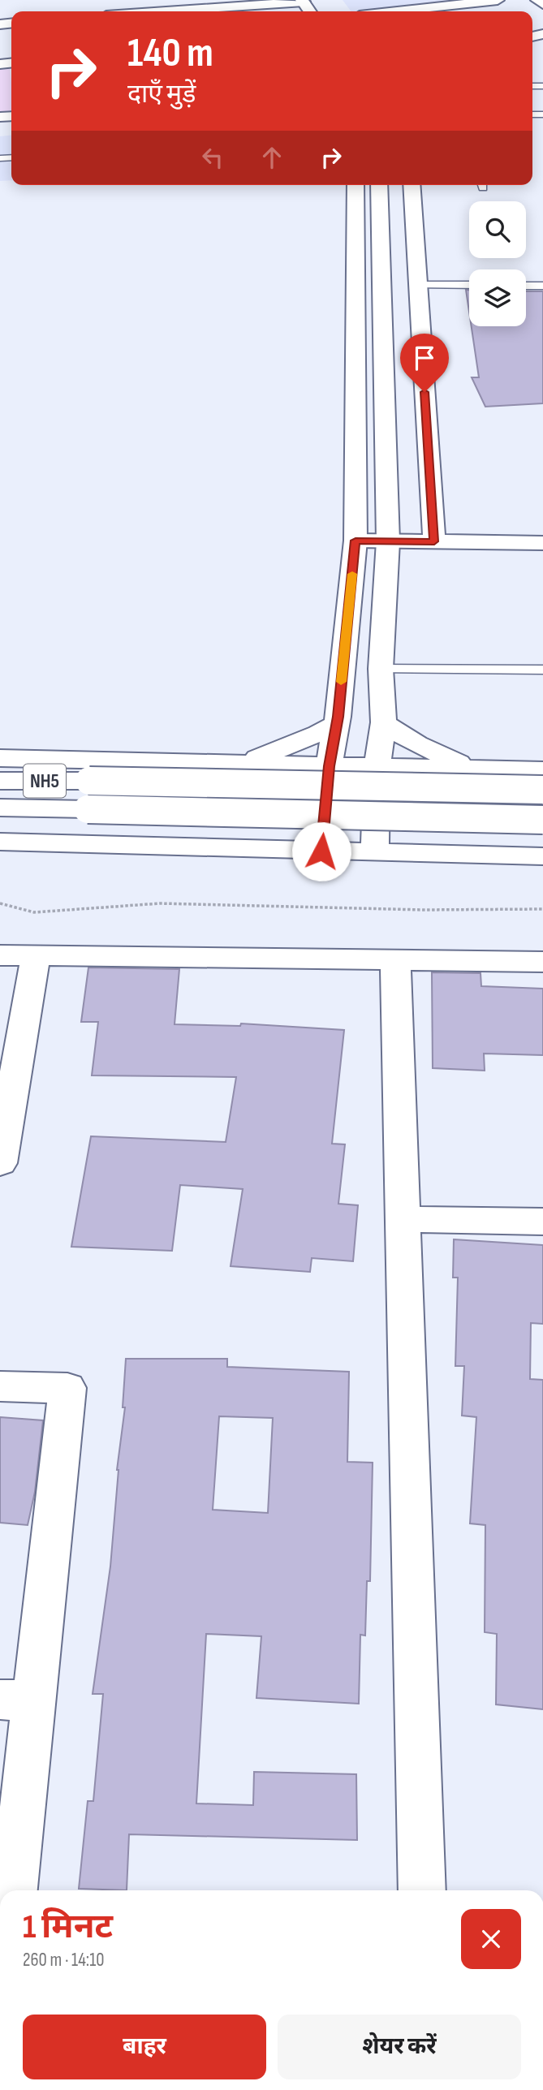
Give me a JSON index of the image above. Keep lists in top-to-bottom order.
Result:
{
  "streets": {
    "main road": ["NH5"]
  },
  "page": {
    "turn": ["140 m", "दाएँ मुड़ें"],
    "heading": ["1 मिनट", "260 m · 14:10"],
    "buttons": ["बाहर", "शेयर करें"]
  }
}
